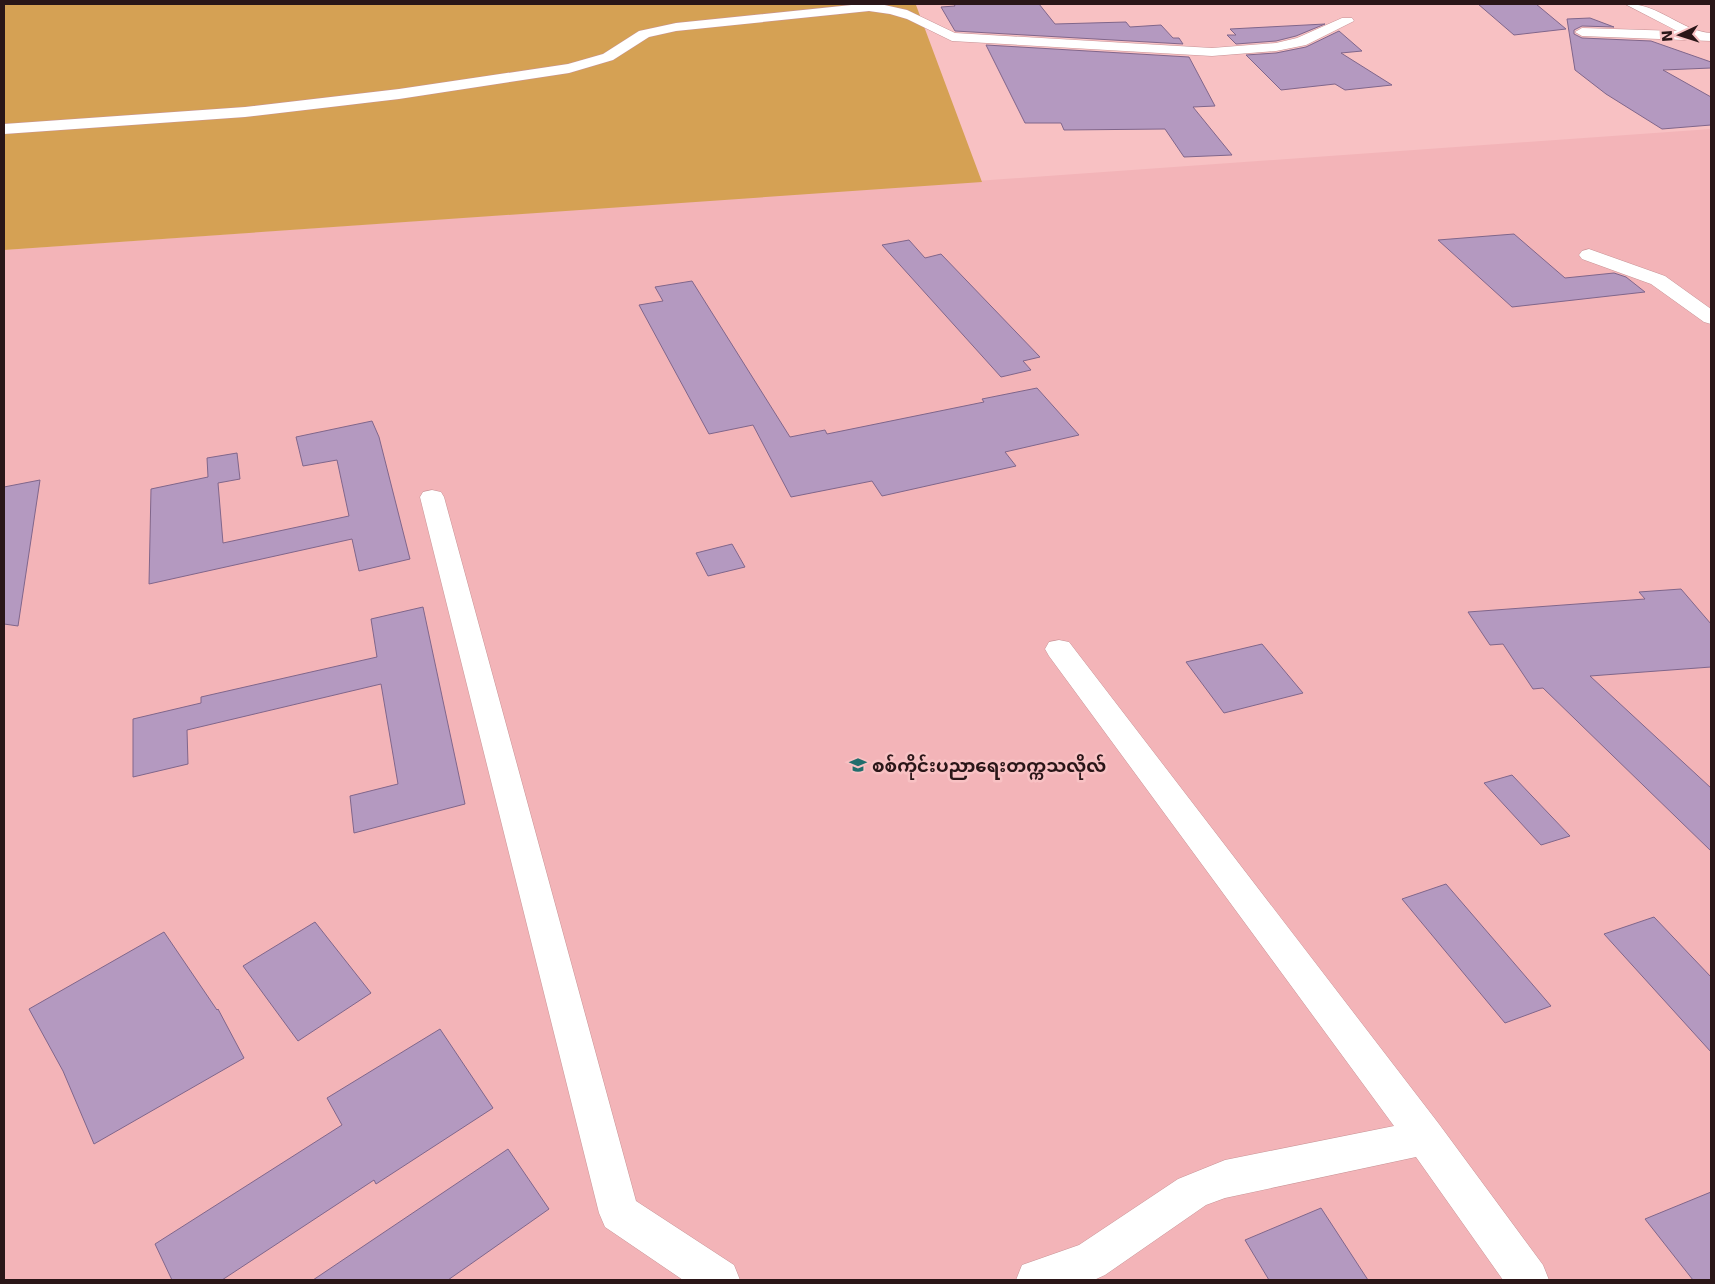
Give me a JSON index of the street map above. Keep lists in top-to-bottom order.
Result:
{
  "places": {
    "school or university": ["စစ်ကိုင်းပညာရေးတက္ကသလိုလ်"]
  },
  "north": "left"
}
